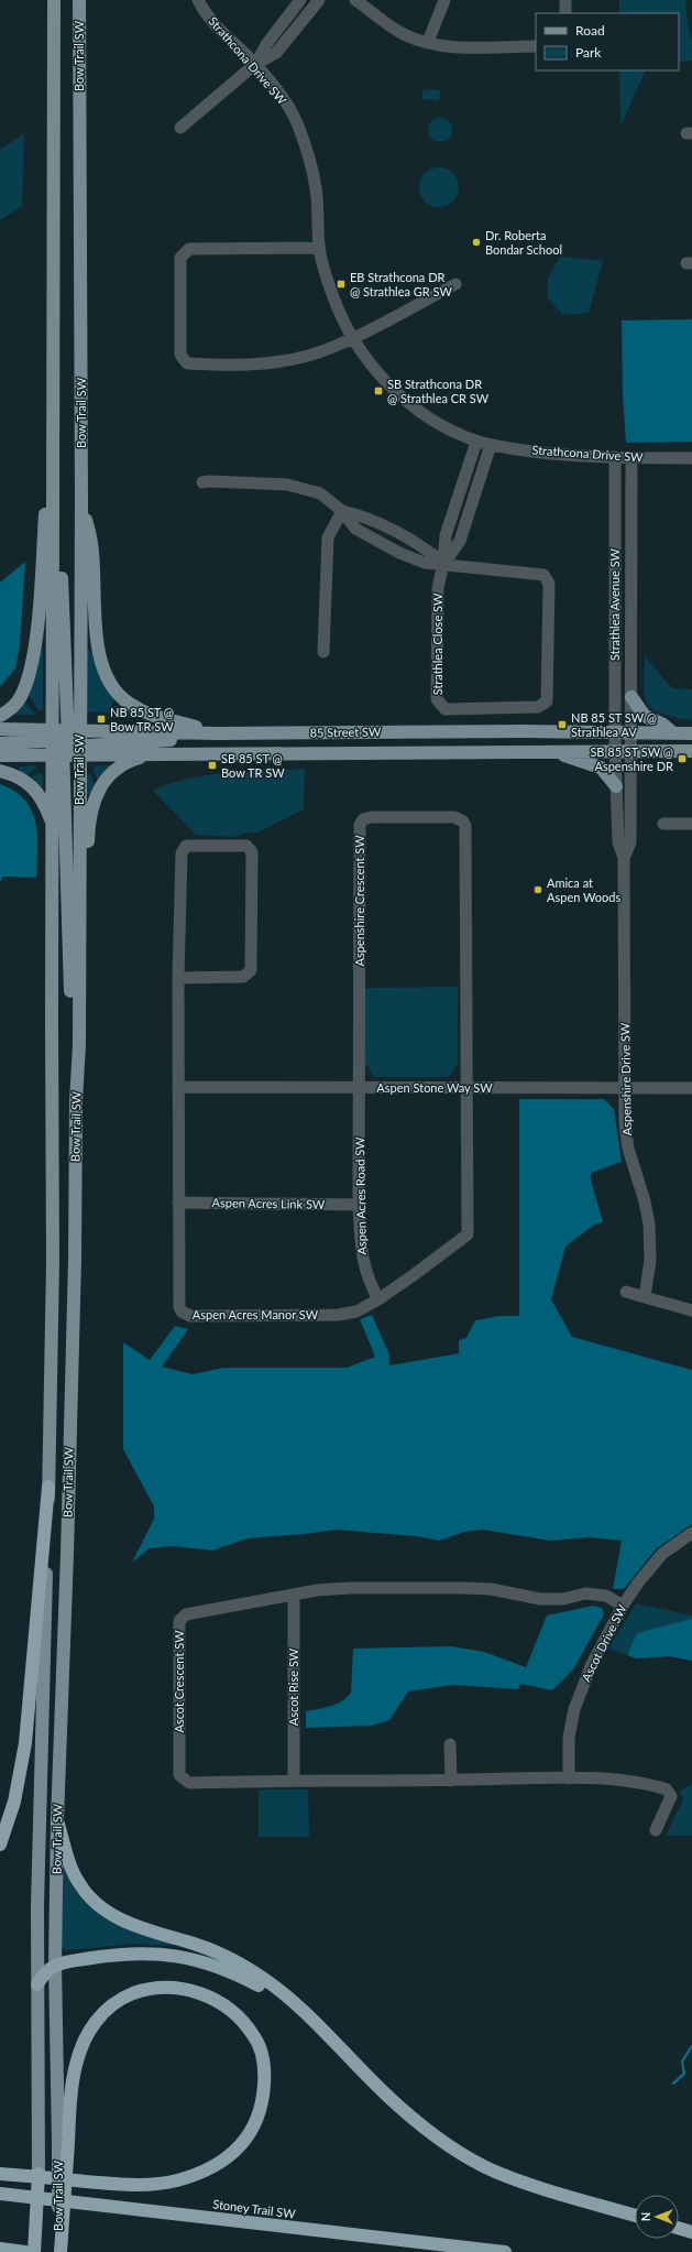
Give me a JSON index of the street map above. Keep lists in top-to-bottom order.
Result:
{
  "streets": {
    "highway": ["Stoney Trail SW"],
    "main road": ["Bow Trail SW", "85 Street SW"],
    "street": [
      "Strathcona Drive SW",
      "Strathlea Avenue SW",
      "Strathlea Close SW",
      "Aspenshire Crescent SW",
      "Aspenshire Drive SW",
      "Aspen Stone Way SW",
      "Aspen Acres Road SW",
      "Aspen Acres Link SW",
      "Aspen Acres Manor SW",
      "Ascot Drive SW",
      "Ascot Crescent SW",
      "Ascot Rise SW"
    ]
  },
  "crossings": [
    ["Bow Trail SW", "85 Street SW"],
    ["Strathcona Drive SW", "Strathlea Avenue SW"],
    ["Strathlea Avenue SW", "85 Street SW"],
    ["Strathlea Avenue SW", "Aspenshire Drive SW"],
    ["85 Street SW", "Aspenshire Drive SW"],
    ["Aspenshire Crescent SW", "Aspen Stone Way SW"],
    ["Aspenshire Crescent SW", "Aspen Acres Road SW"],
    ["Aspenshire Crescent SW", "Aspen Acres Manor SW"],
    ["Aspenshire Drive SW", "Aspen Stone Way SW"],
    ["Aspen Stone Way SW", "Aspen Acres Road SW"],
    ["Aspen Stone Way SW", "Aspen Acres Manor SW"],
    ["Aspen Acres Road SW", "Aspen Acres Link SW"],
    ["Aspen Acres Road SW", "Aspen Acres Manor SW"],
    ["Aspen Acres Link SW", "Aspen Acres Manor SW"],
    ["Ascot Drive SW", "Ascot Crescent SW"],
    ["Ascot Crescent SW", "Ascot Rise SW"]
  ],
  "places": {
    "other": ["Dr. Roberta Bondar School", "Amica at Aspen Woods"],
    "transit": [
      "EB Strathcona DR @ Strathlea GR SW",
      "SB Strathcona DR @ Strathlea CR SW",
      "NB 85 ST @ Bow TR SW",
      "NB 85 ST SW @ Strathlea AV",
      "SB 85 ST SW @ Aspenshire DR",
      "SB 85 ST @ Bow TR SW"
    ]
  },
  "legend": ["Road", "Park"],
  "north": "left"
}
